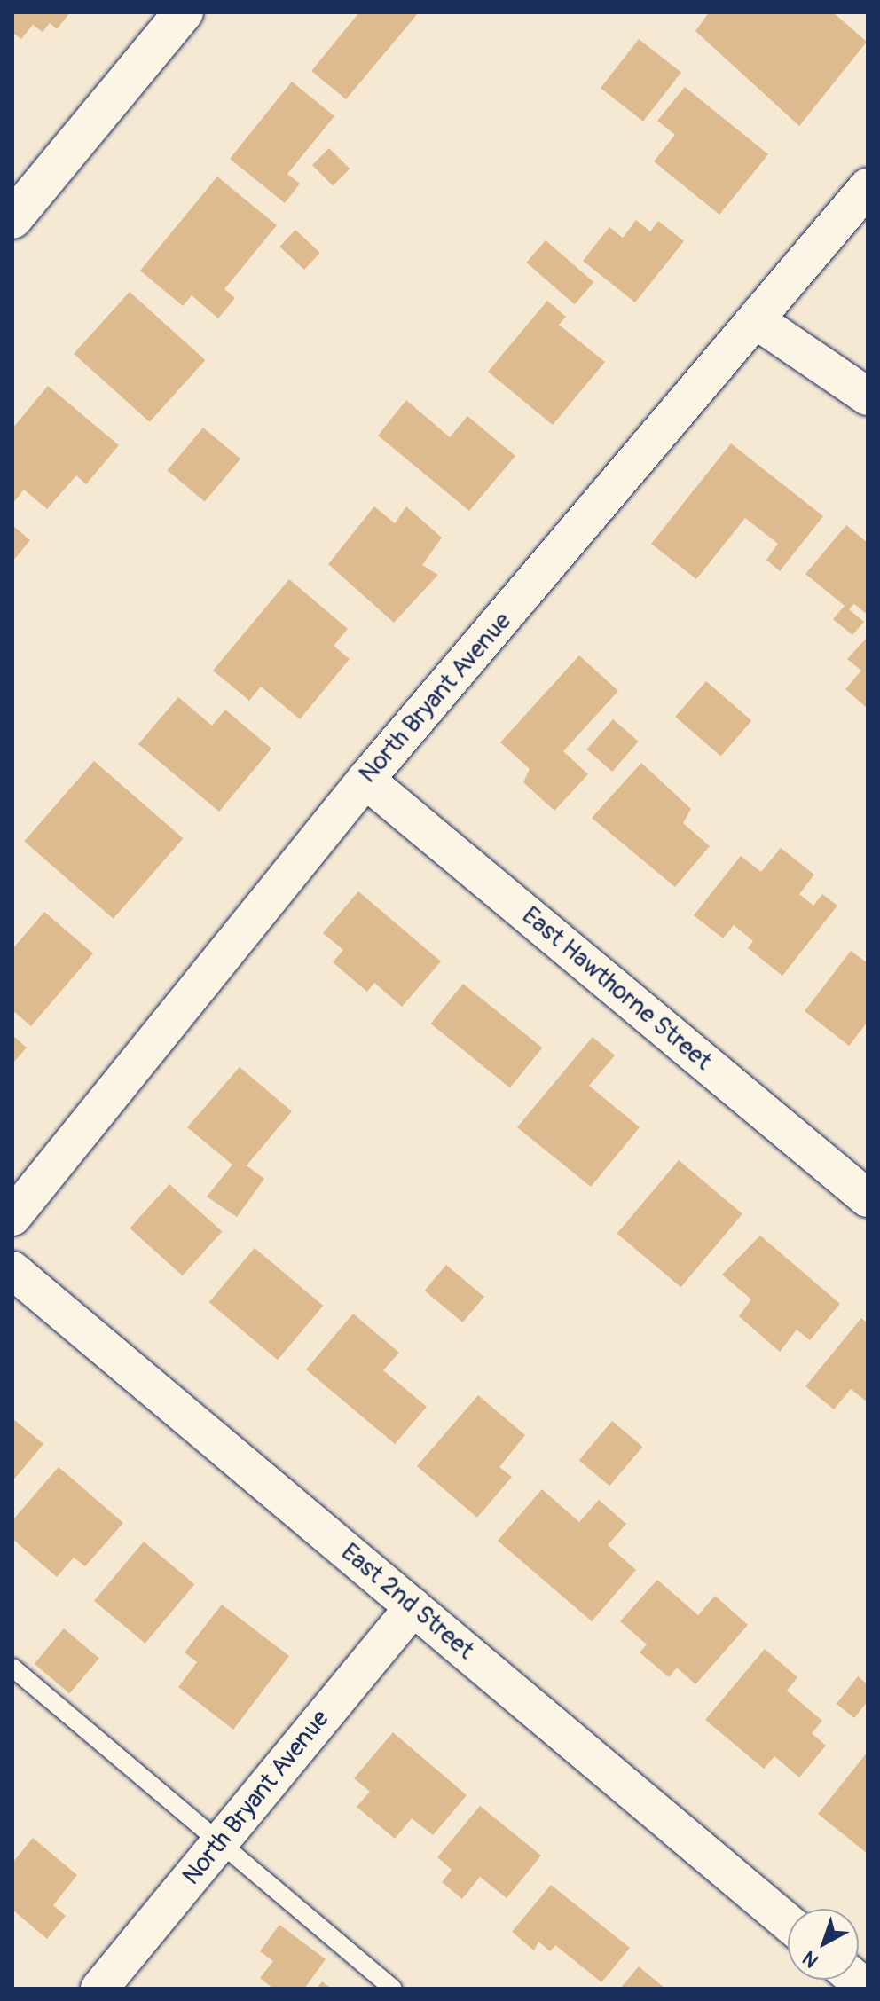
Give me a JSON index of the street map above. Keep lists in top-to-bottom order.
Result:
{
  "streets": {
    "street": ["North Bryant Avenue", "East Hawthorne Street", "East 2nd Street"]
  },
  "crossings": [
    ["North Bryant Avenue", "East Hawthorne Street"],
    ["North Bryant Avenue", "East 2nd Street"]
  ],
  "north": "bottom left"
}
